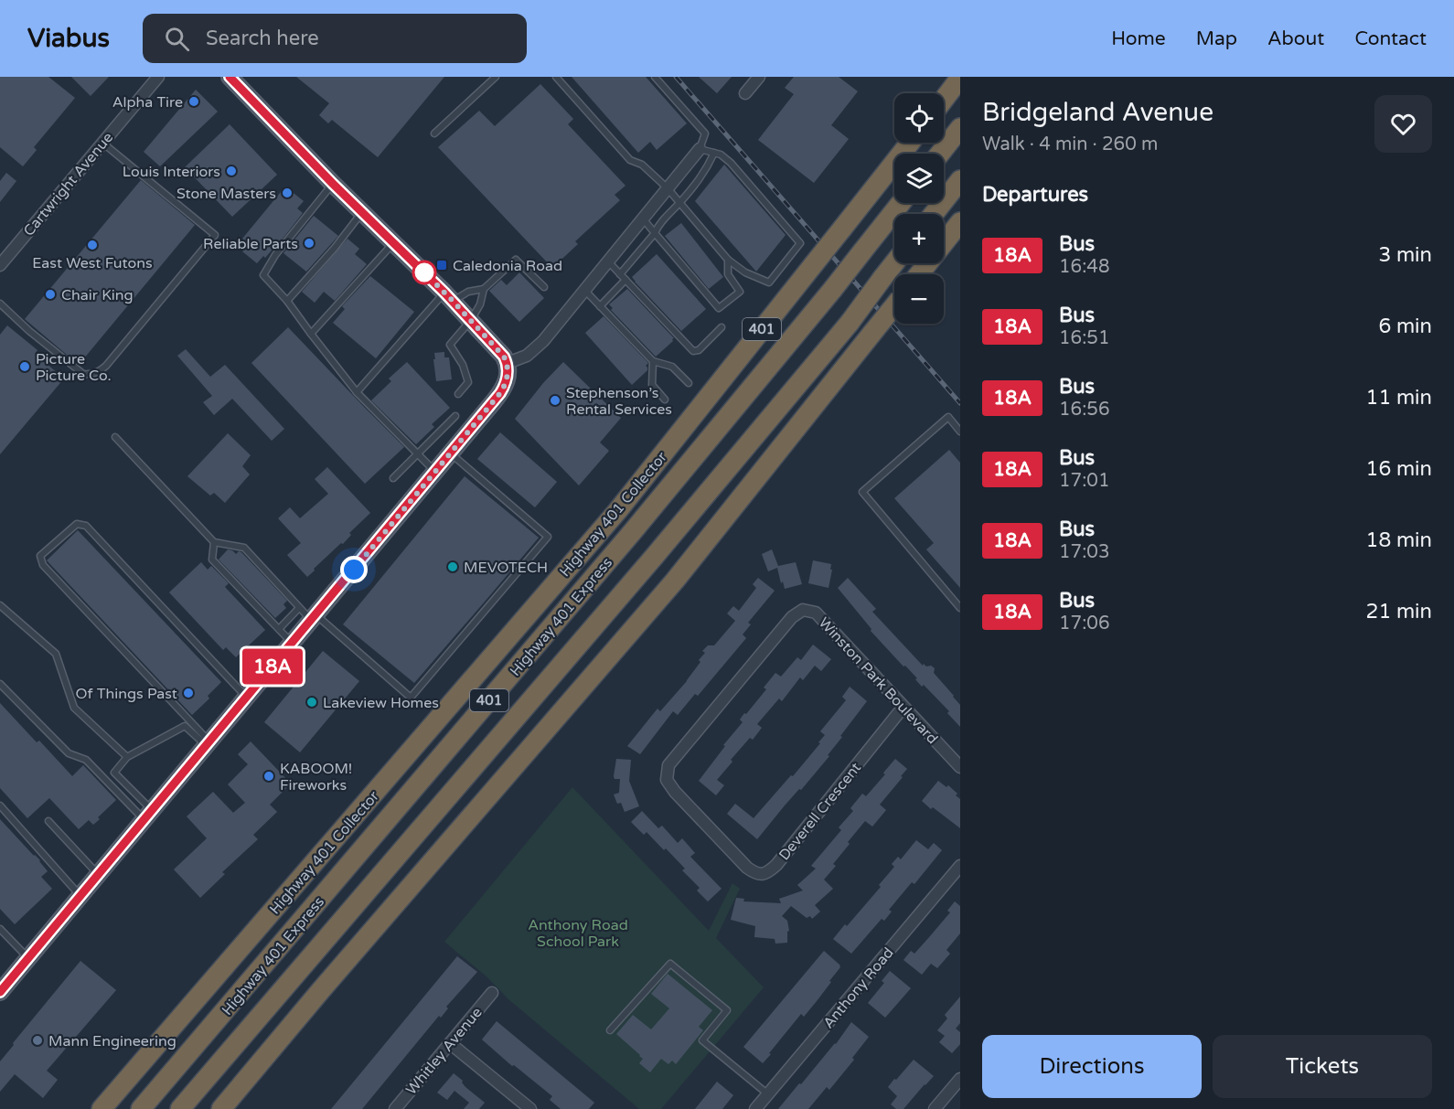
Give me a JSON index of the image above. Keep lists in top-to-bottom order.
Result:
{
  "streets": {
    "highway": ["401", "Highway 401 Collector", "Highway 401 Express"],
    "street": [
      "Cartwright Avenue",
      "Winston Park Boulevard",
      "Deverell Crescent",
      "Anthony Road",
      "Whitley Avenue"
    ]
  },
  "crossings": [
    ["Winston Park Boulevard", "Deverell Crescent"]
  ],
  "parks": ["Anthony Road School Park"],
  "places": {
    "other": [
      "Alpha Tire",
      "Louis Interiors",
      "Stone Masters",
      "Reliable Parts",
      "East West Futons",
      "Chair King",
      "Picture Picture Co.",
      "Stephenson’s Rental Services",
      "MEVOTECH",
      "Of Things Past",
      "Lakeview Homes",
      "KABOOM! Fireworks",
      "Mann Engineering"
    ],
    "transit": ["Caledonia Road"]
  },
  "lines": ["bus line 18A"],
  "page": {
    "header": "Viabus",
    "search": "Search here",
    "nav": [
      "Home",
      "Map",
      "About",
      "Contact"
    ],
    "on_map": "18A",
    "heading": [
      ["Bridgeland Avenue", "Walk · 4 min · 260 m"],
      "Departures"
    ],
    "map_buttons": ["+", "−"],
    "list": [
      {
        "mark": "18A",
        "name": "Bus",
        "note": "16:48",
        "value": "3 min"
      },
      {
        "mark": "18A",
        "name": "Bus",
        "note": "16:51",
        "value": "6 min"
      },
      {
        "mark": "18A",
        "name": "Bus",
        "note": "16:56",
        "value": "11 min"
      },
      {
        "mark": "18A",
        "name": "Bus",
        "note": "17:01",
        "value": "16 min"
      },
      {
        "mark": "18A",
        "name": "Bus",
        "note": "17:03",
        "value": "18 min"
      },
      {
        "mark": "18A",
        "name": "Bus",
        "note": "17:06",
        "value": "21 min"
      }
    ],
    "buttons": ["Directions", "Tickets"]
  }
}
